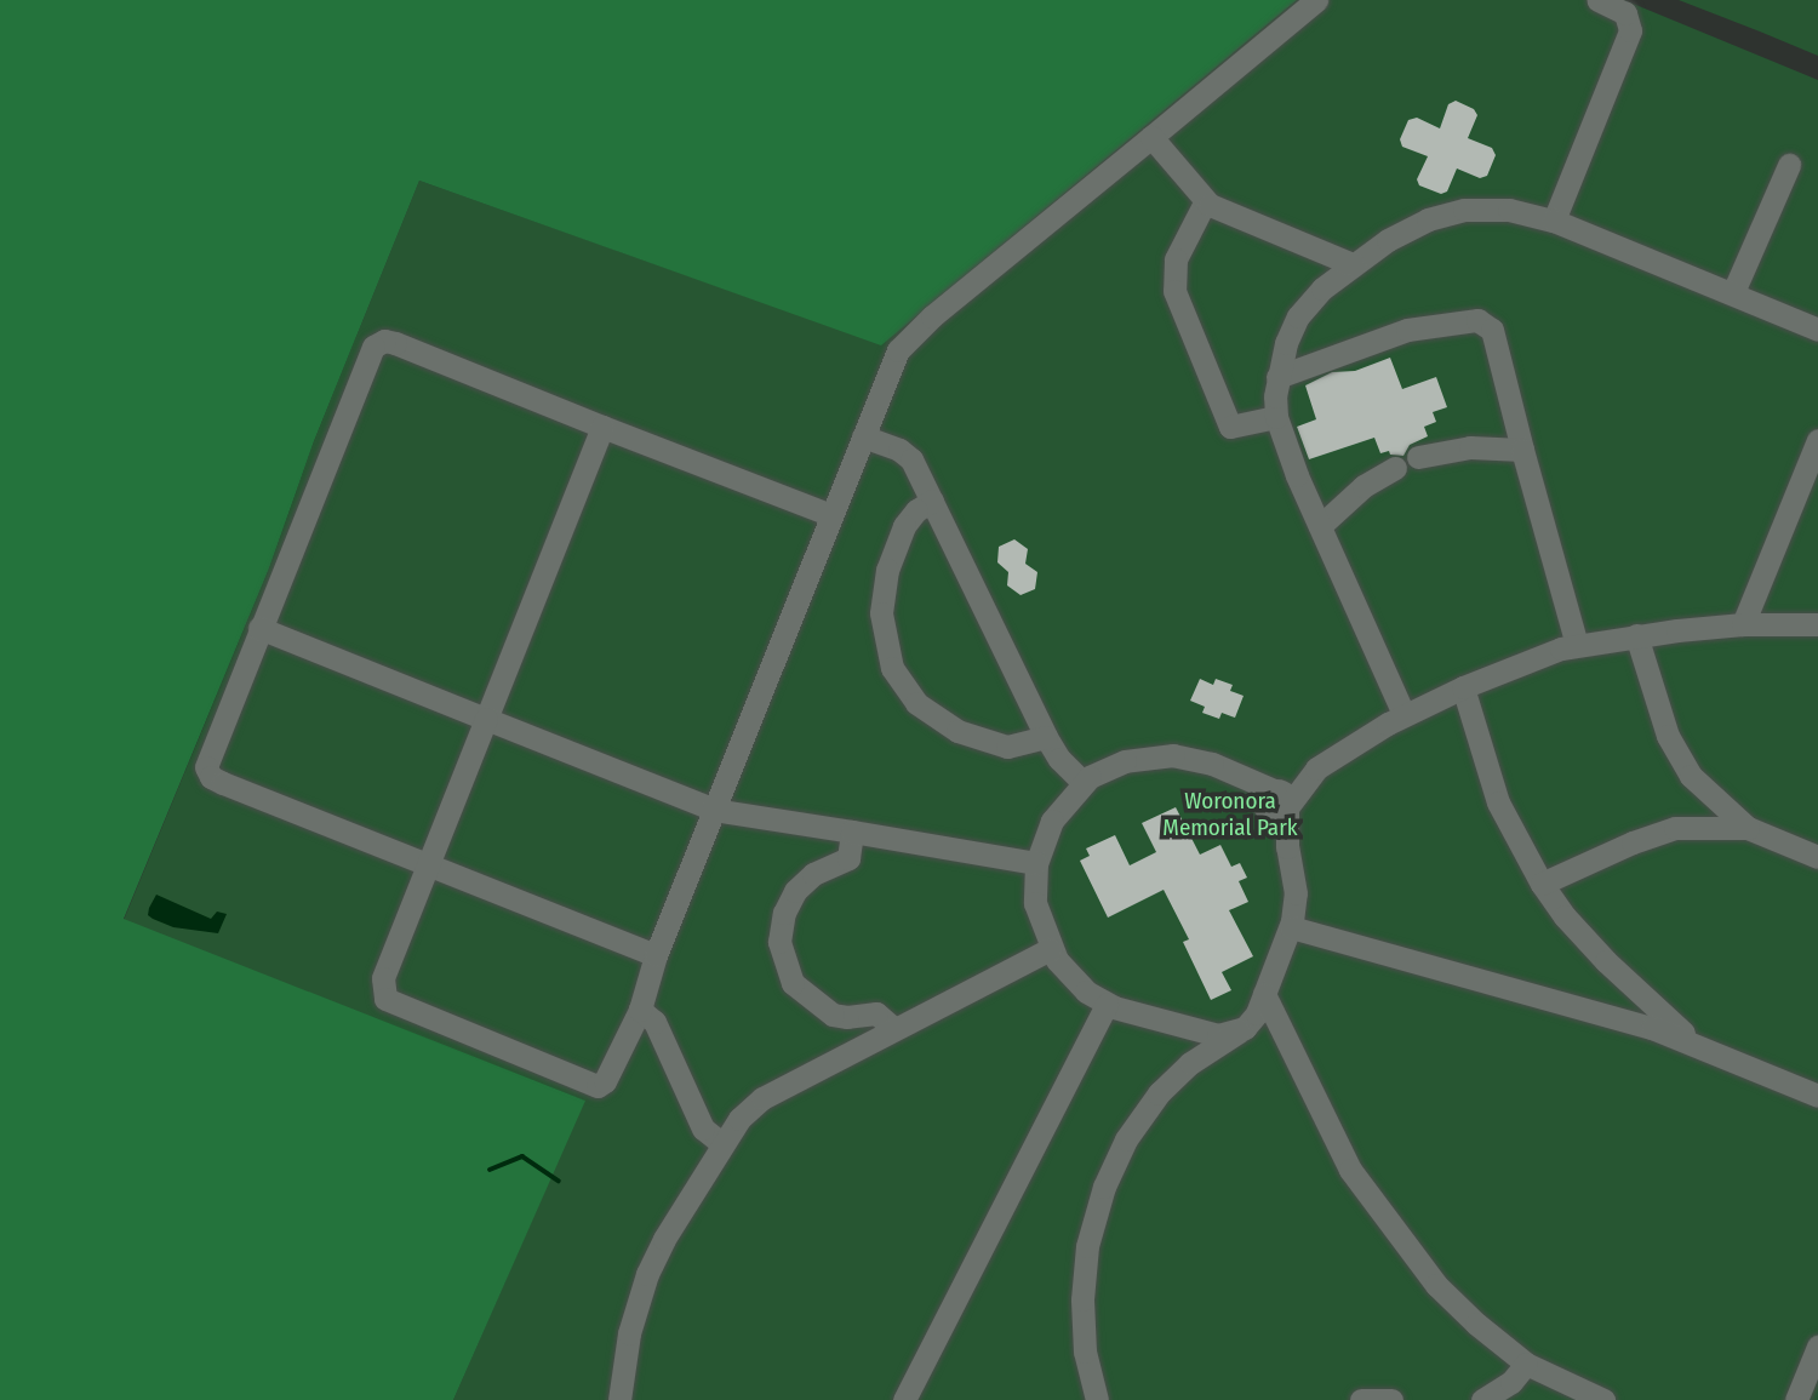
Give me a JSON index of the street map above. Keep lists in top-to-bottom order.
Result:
{
  "parks": ["Woronora Memorial Park"]
}
